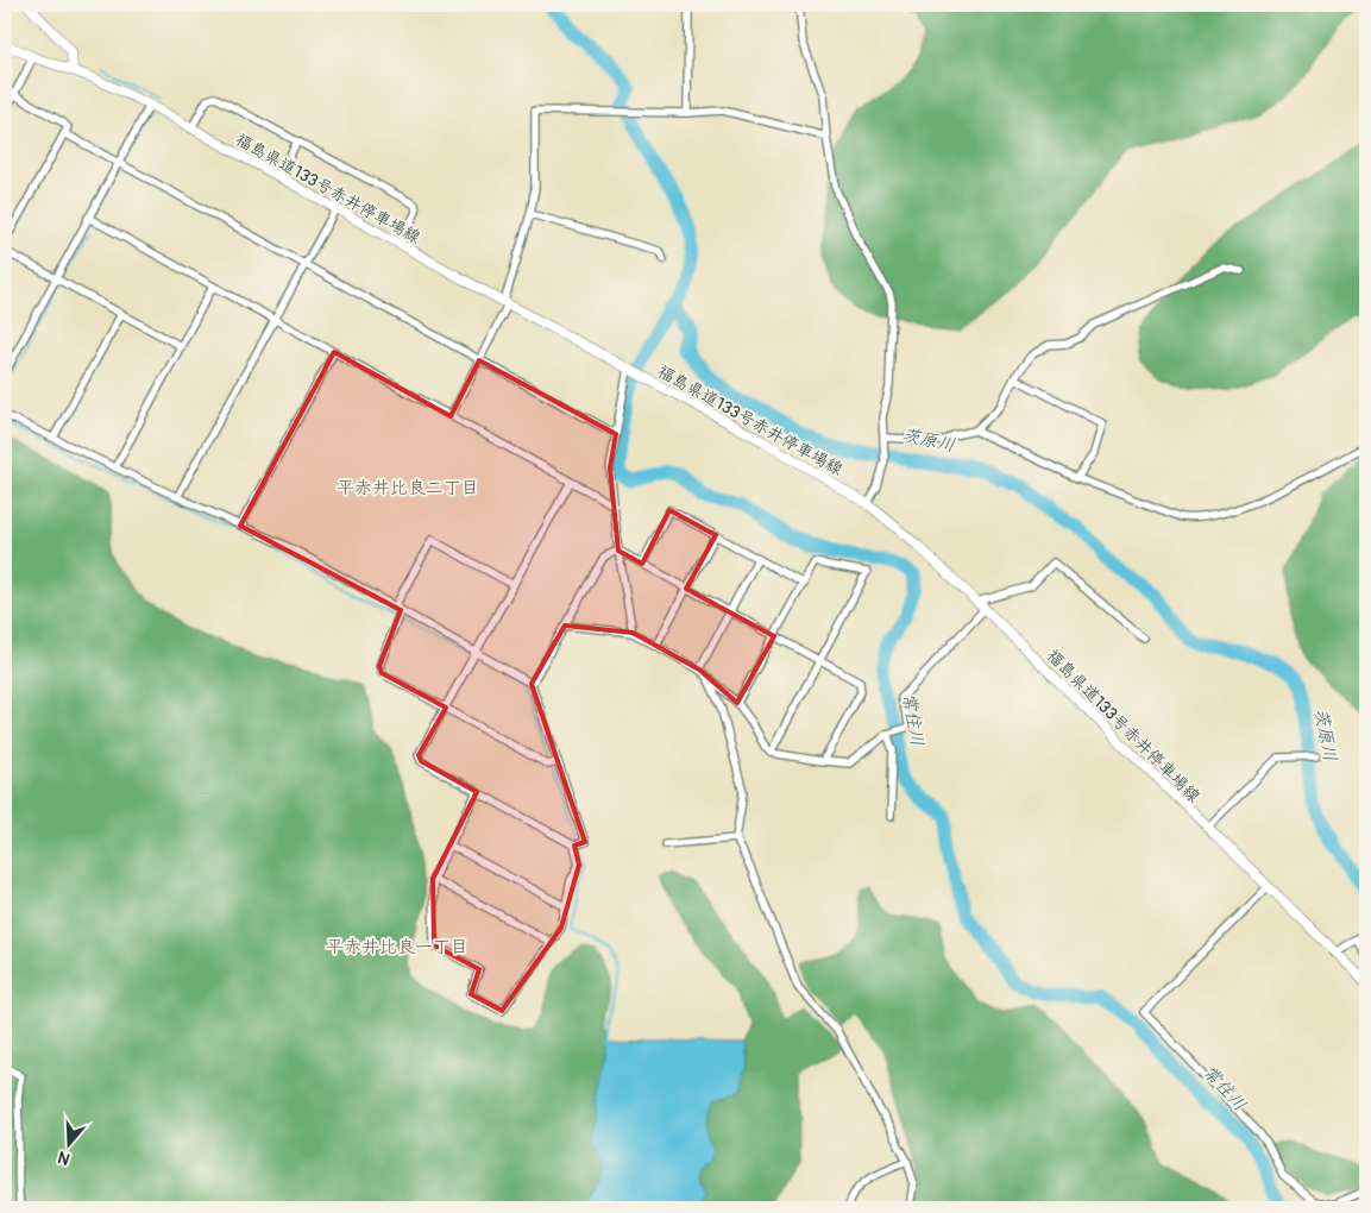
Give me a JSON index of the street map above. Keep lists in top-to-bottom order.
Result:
{
  "streets": {
    "main road": ["福島県道133号赤井停車場線"]
  },
  "districts": ["平赤井比良二丁目", "平赤井比良一丁目"],
  "water": ["茨原川", "常住川"],
  "north": "bottom"
}
